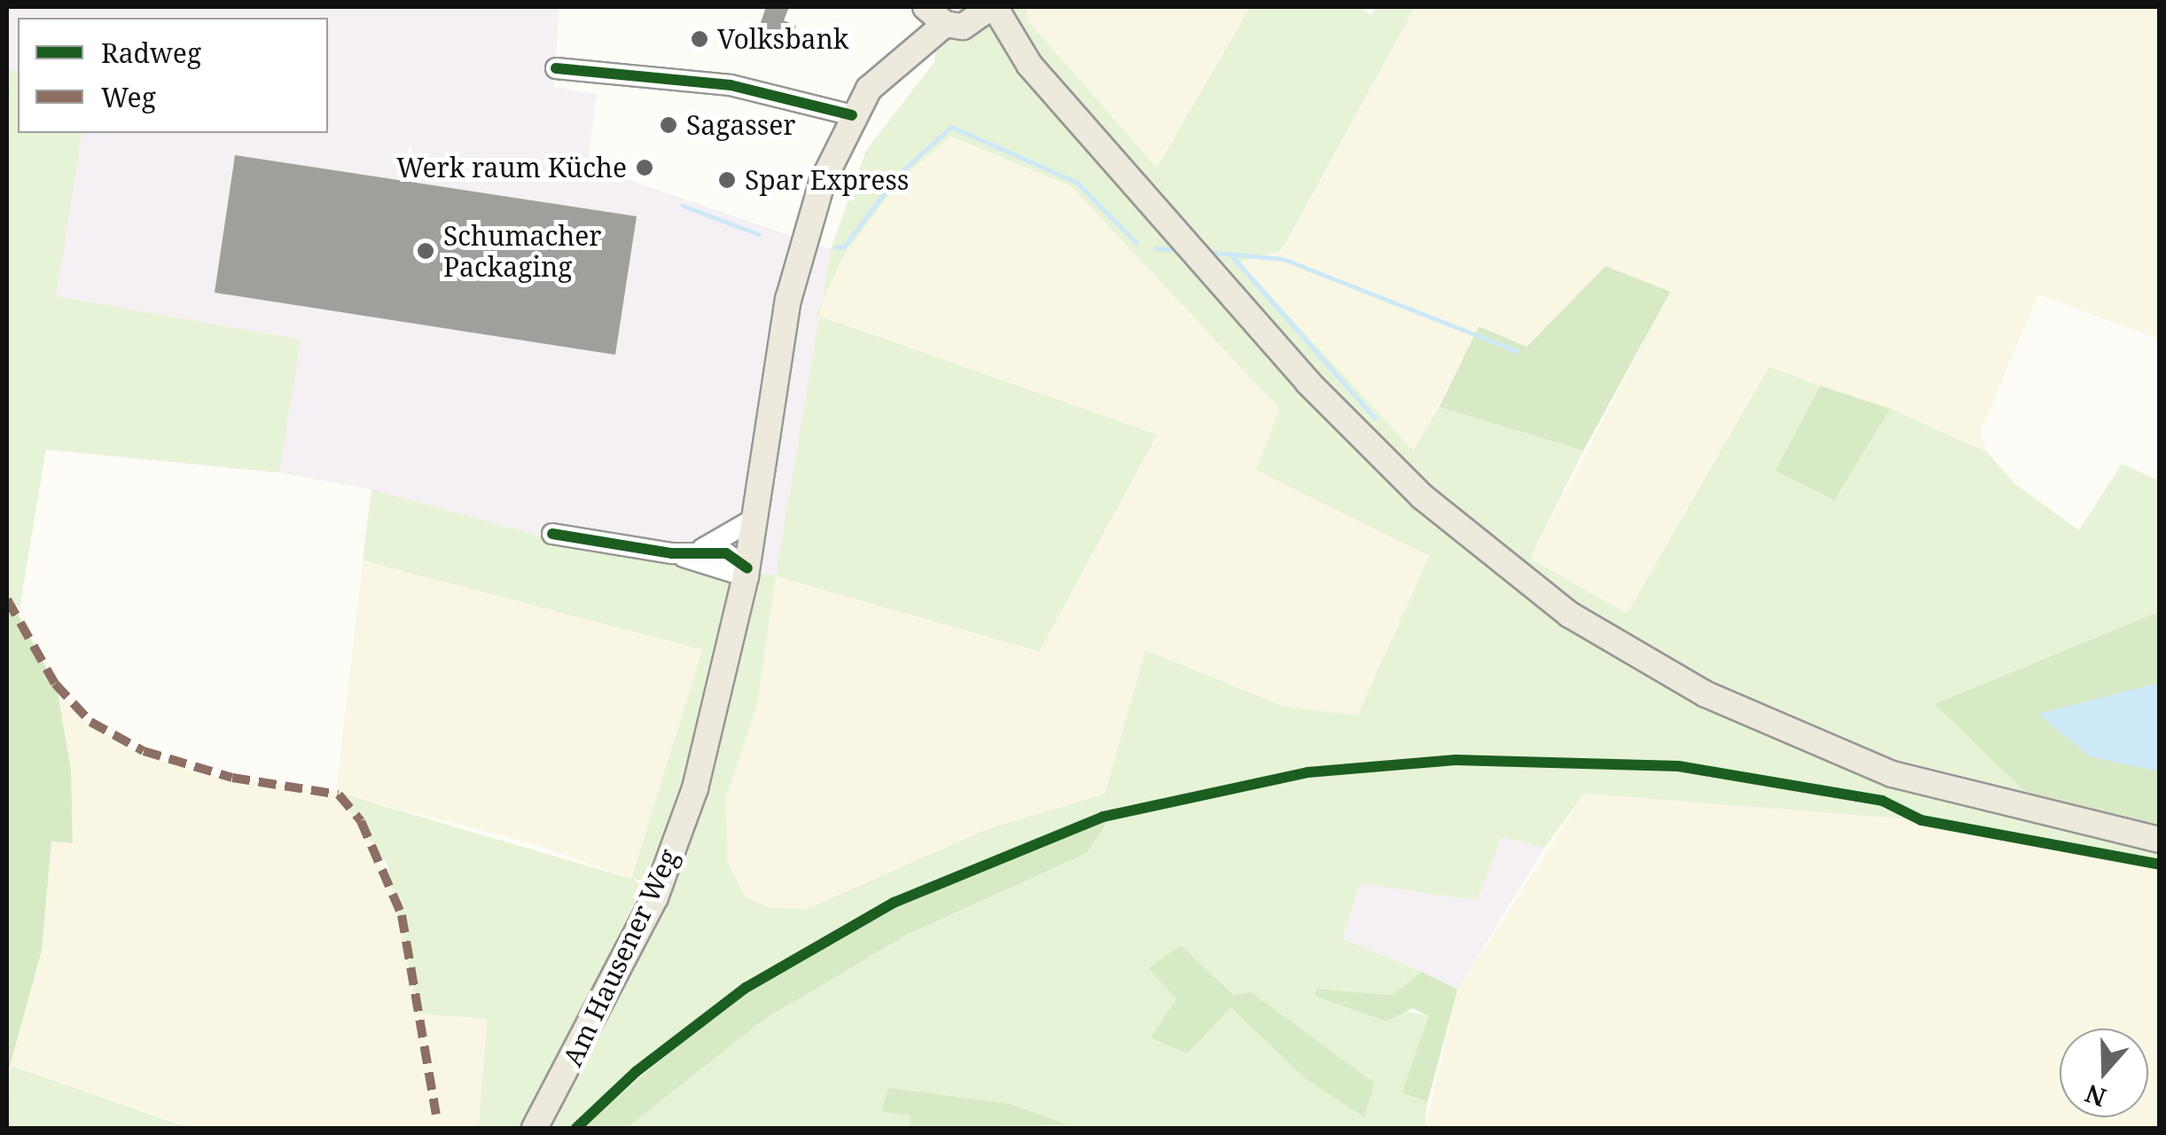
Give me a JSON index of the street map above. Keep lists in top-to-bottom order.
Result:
{
  "streets": {
    "main road": ["Am Hausener Weg"]
  },
  "places": [
    "Volksbank",
    "Sagasser",
    "Werk raum Küche",
    "Spar Express",
    "Schumacher Packaging"
  ],
  "legend": ["Radweg", "Weg"],
  "north": "bottom"
}
